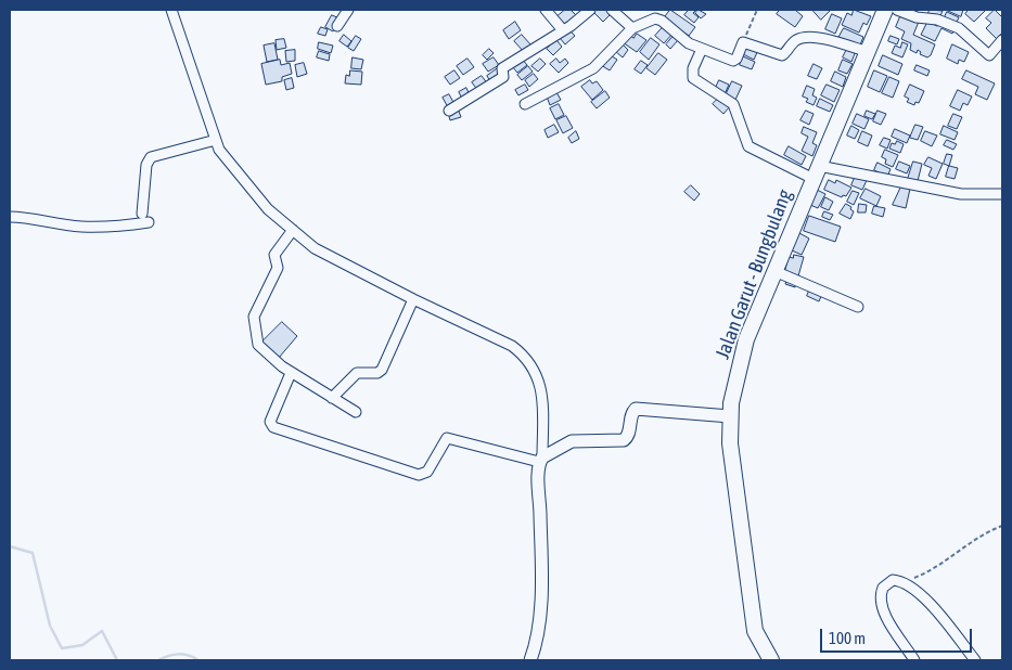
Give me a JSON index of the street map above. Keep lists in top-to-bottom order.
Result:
{
  "streets": {
    "main road": ["Jalan Garut - Bungbulang"]
  },
  "scale_bar": "100 m"
}
